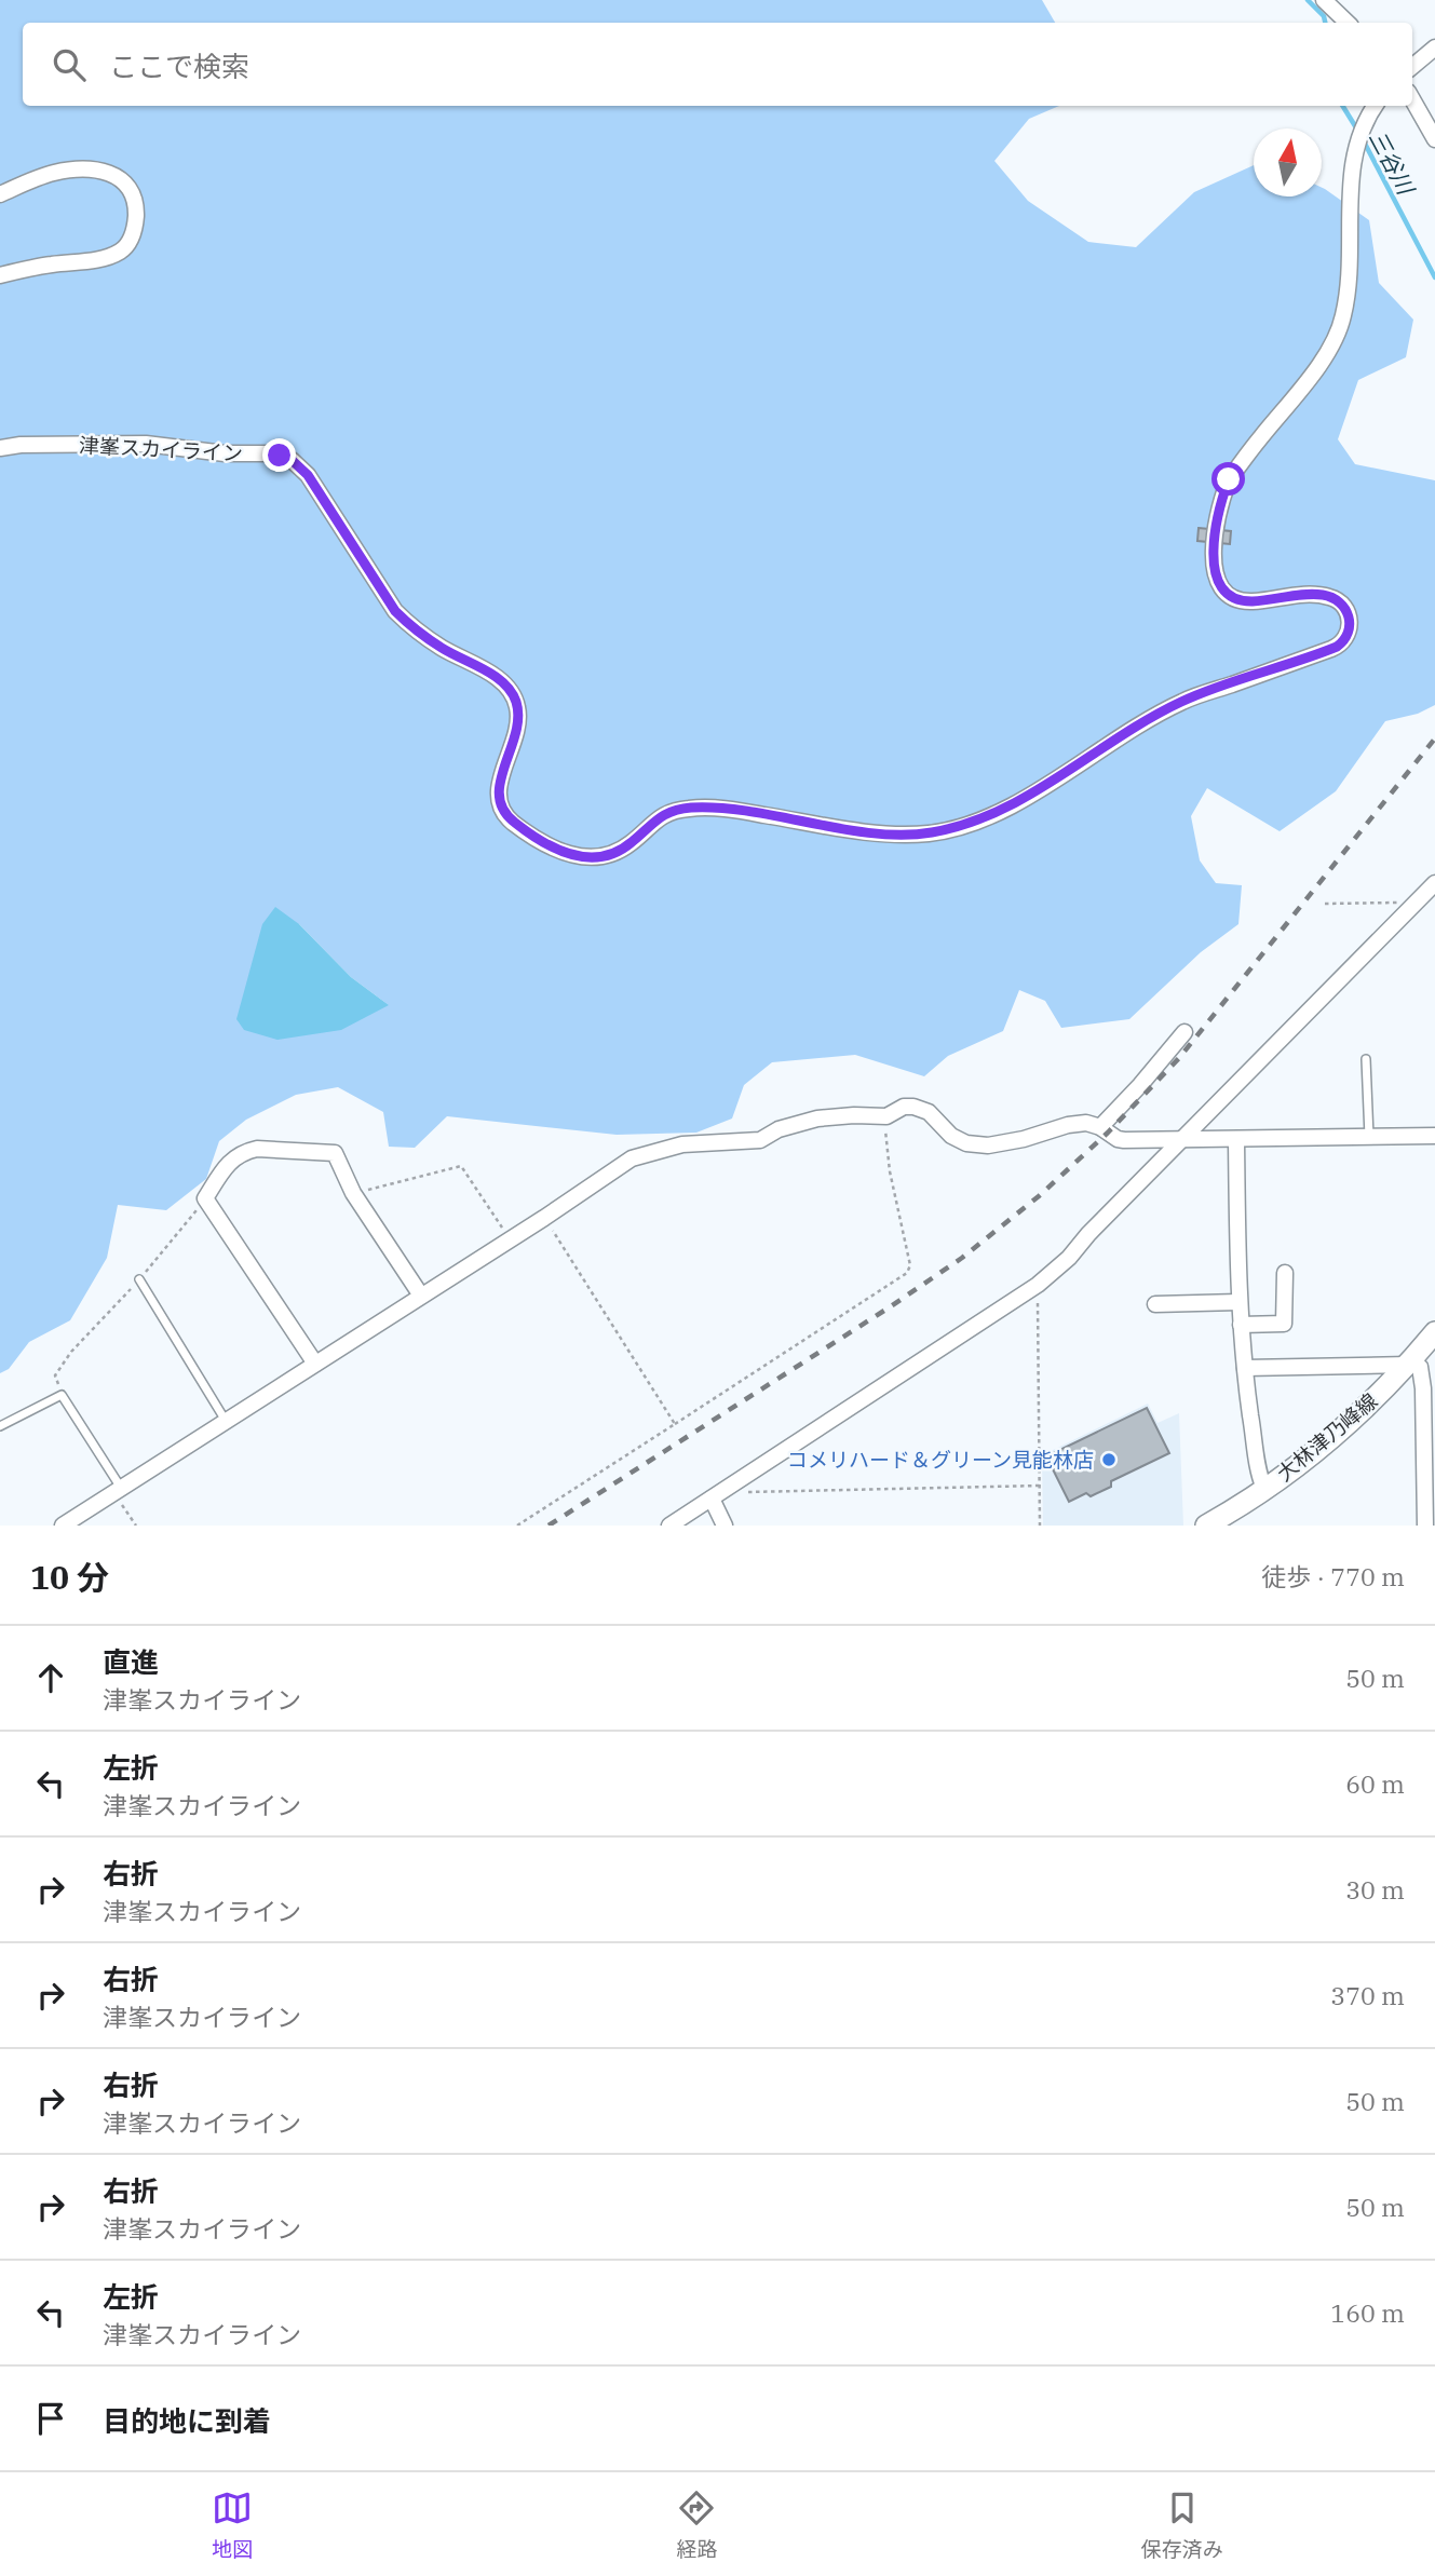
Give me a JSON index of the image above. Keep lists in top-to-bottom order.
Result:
{
  "streets": {
    "main road": ["大林津乃峰線"],
    "street": ["津峯スカイライン"]
  },
  "water": ["三谷川"],
  "places": ["コメリハード＆グリーン見能林店"],
  "north": "top",
  "page": {
    "search": "ここで検索",
    "heading": ["10 分", "徒歩 · 770 m"],
    "list": [
      ["直進", "津峯スカイライン", "50 m"],
      ["左折", "津峯スカイライン", "60 m"],
      ["右折", "津峯スカイライン", "30 m"],
      ["右折", "津峯スカイライン", "370 m"],
      ["右折", "津峯スカイライン", "50 m"],
      ["右折", "津峯スカイライン", "50 m"],
      ["左折", "津峯スカイライン", "160 m"],
      "目的地に到着"
    ],
    "nav": ["地図", "経路", "保存済み"]
  }
}
